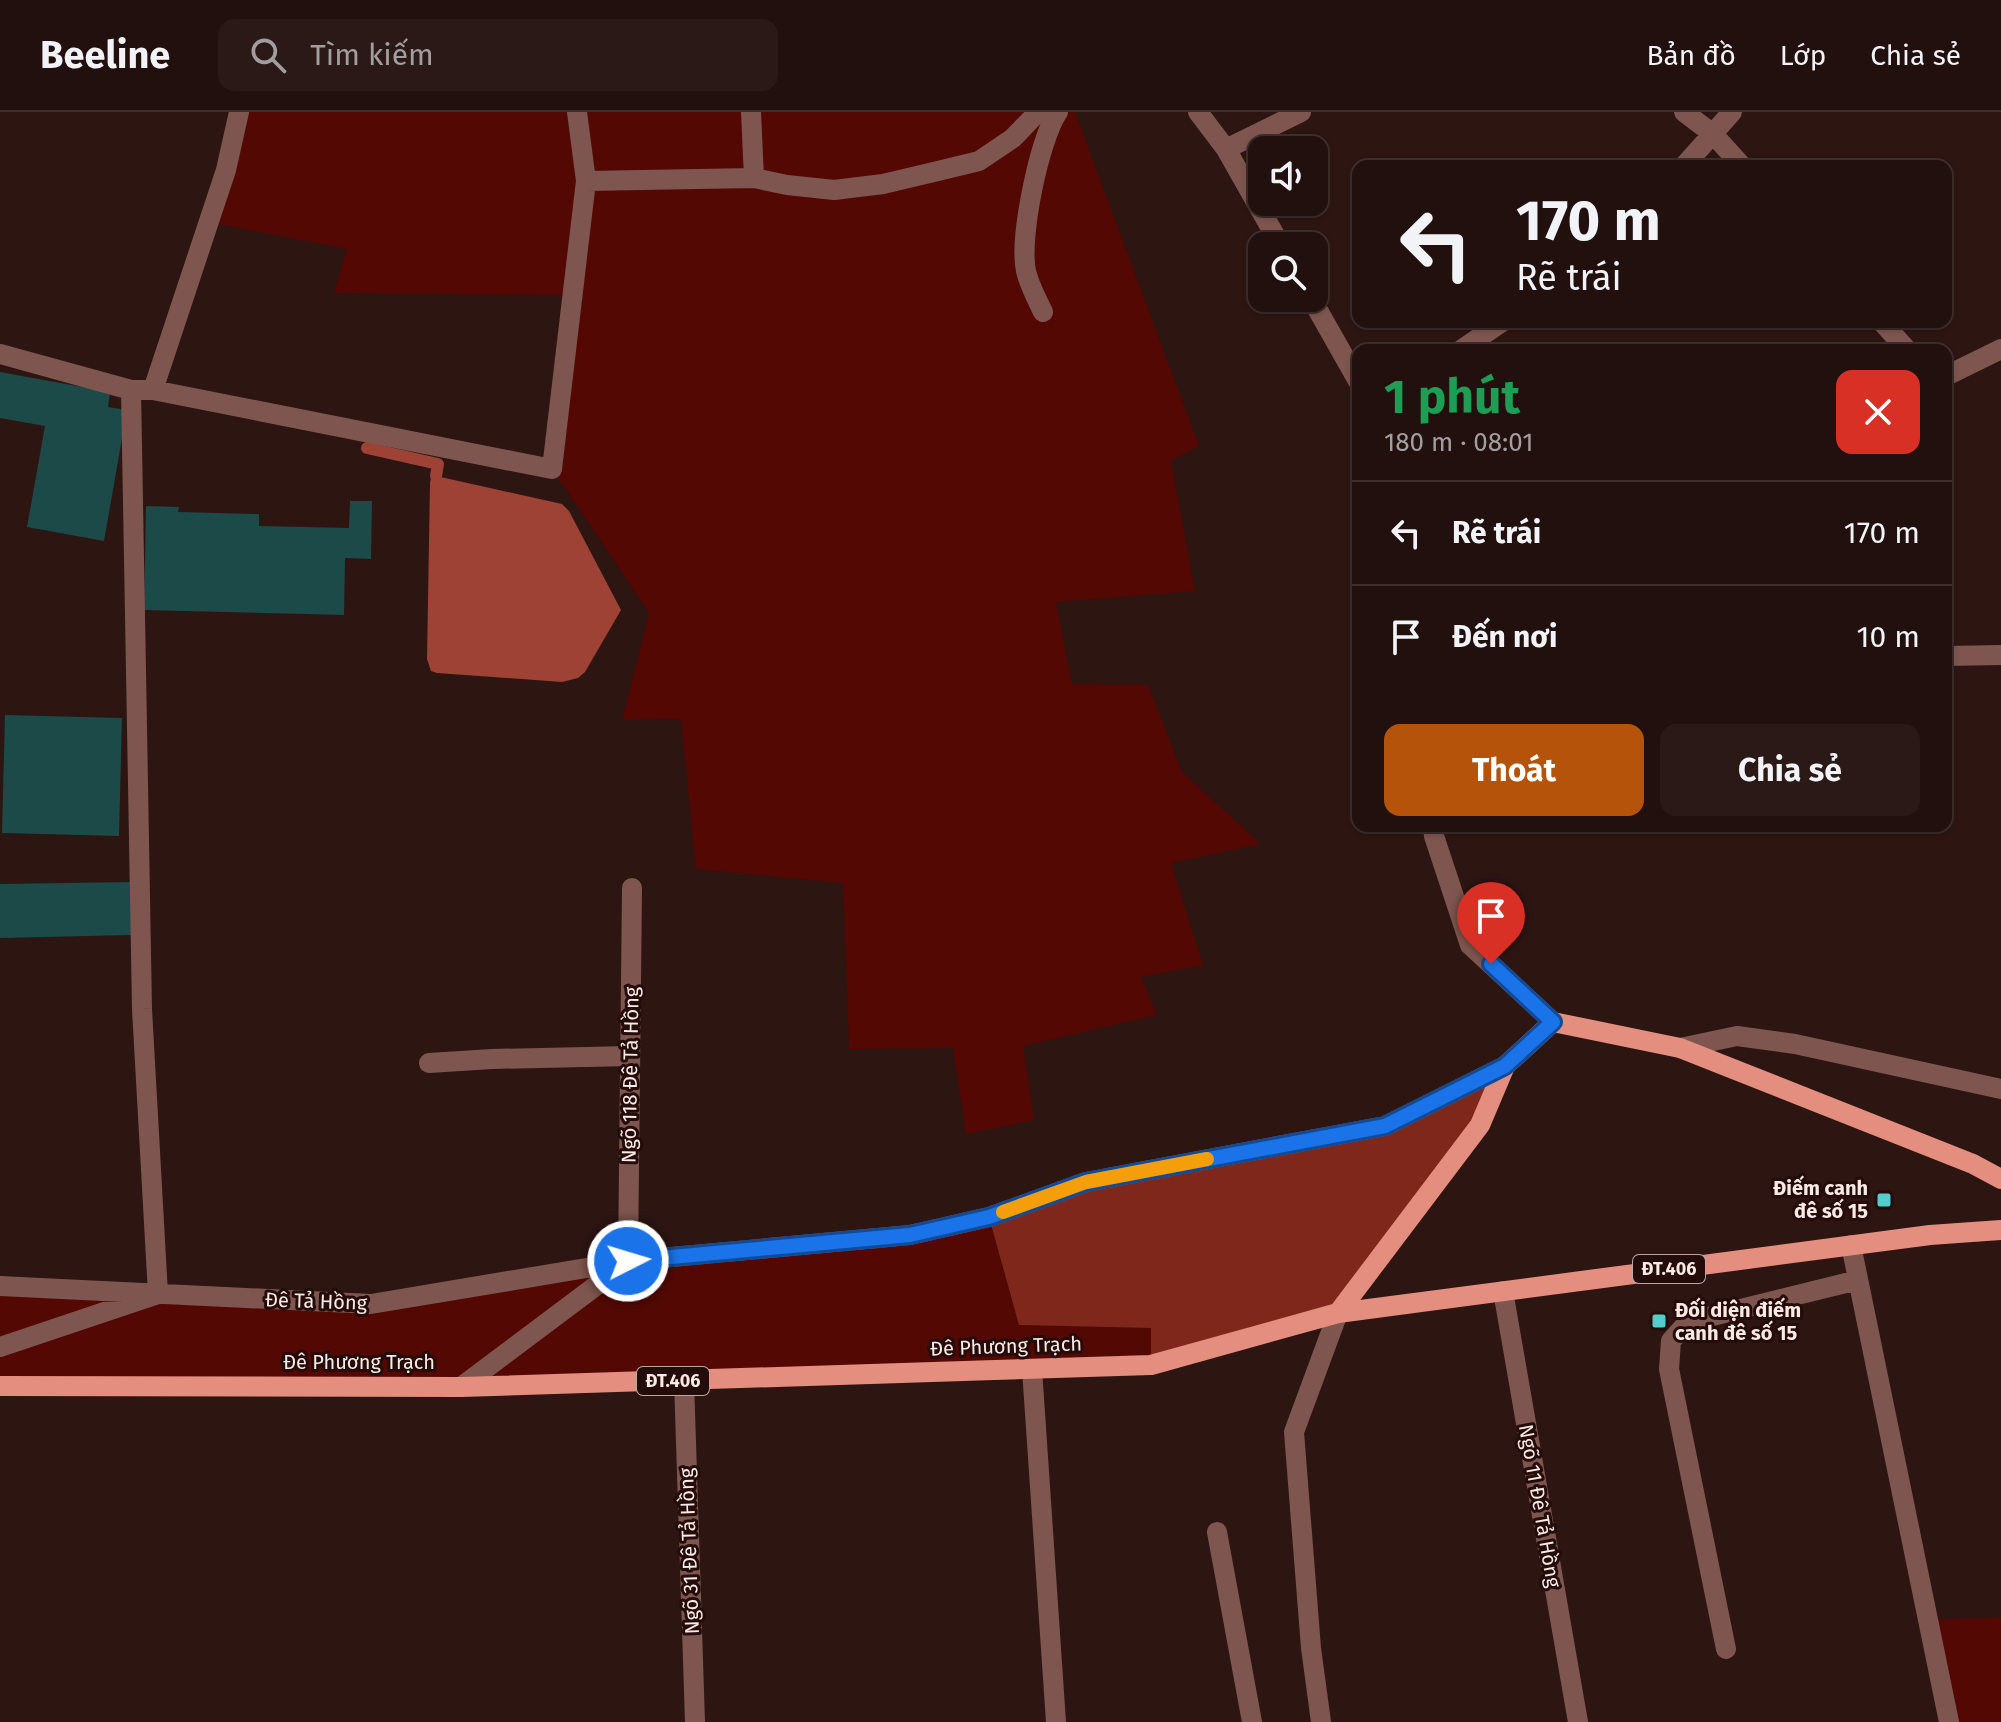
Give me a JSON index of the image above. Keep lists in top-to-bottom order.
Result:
{
  "streets": {
    "main road": ["ĐT.406", "Đê Phương Trạch"],
    "street": [
      "Ngõ 118 Đê Tả Hồng",
      "Đê Tả Hồng",
      "Ngõ 11 Đê Tả Hồng",
      "Ngõ 31 Đê Tả Hồng"
    ]
  },
  "crossings": [
    ["Ngõ 118 Đê Tả Hồng", "Đê Tả Hồng"],
    ["Đê Phương Trạch", "Ngõ 11 Đê Tả Hồng"],
    ["Đê Phương Trạch", "Ngõ 31 Đê Tả Hồng"]
  ],
  "places": {
    "transit": ["Điếm canh đê số 15", "Đối diện điếm canh đê số 15"]
  },
  "page": {
    "header": "Beeline",
    "search": "Tìm kiếm",
    "nav": ["Bản đồ", "Lớp", "Chia sẻ"],
    "turn": ["170 m", "Rẽ trái"],
    "heading": ["1 phút", "180 m · 08:01"],
    "list": [
      {
        "name": "Rẽ trái",
        "value": "170 m"
      },
      {
        "name": "Đến nơi",
        "value": "10 m"
      }
    ],
    "buttons": ["Thoát", "Chia sẻ"]
  }
}
